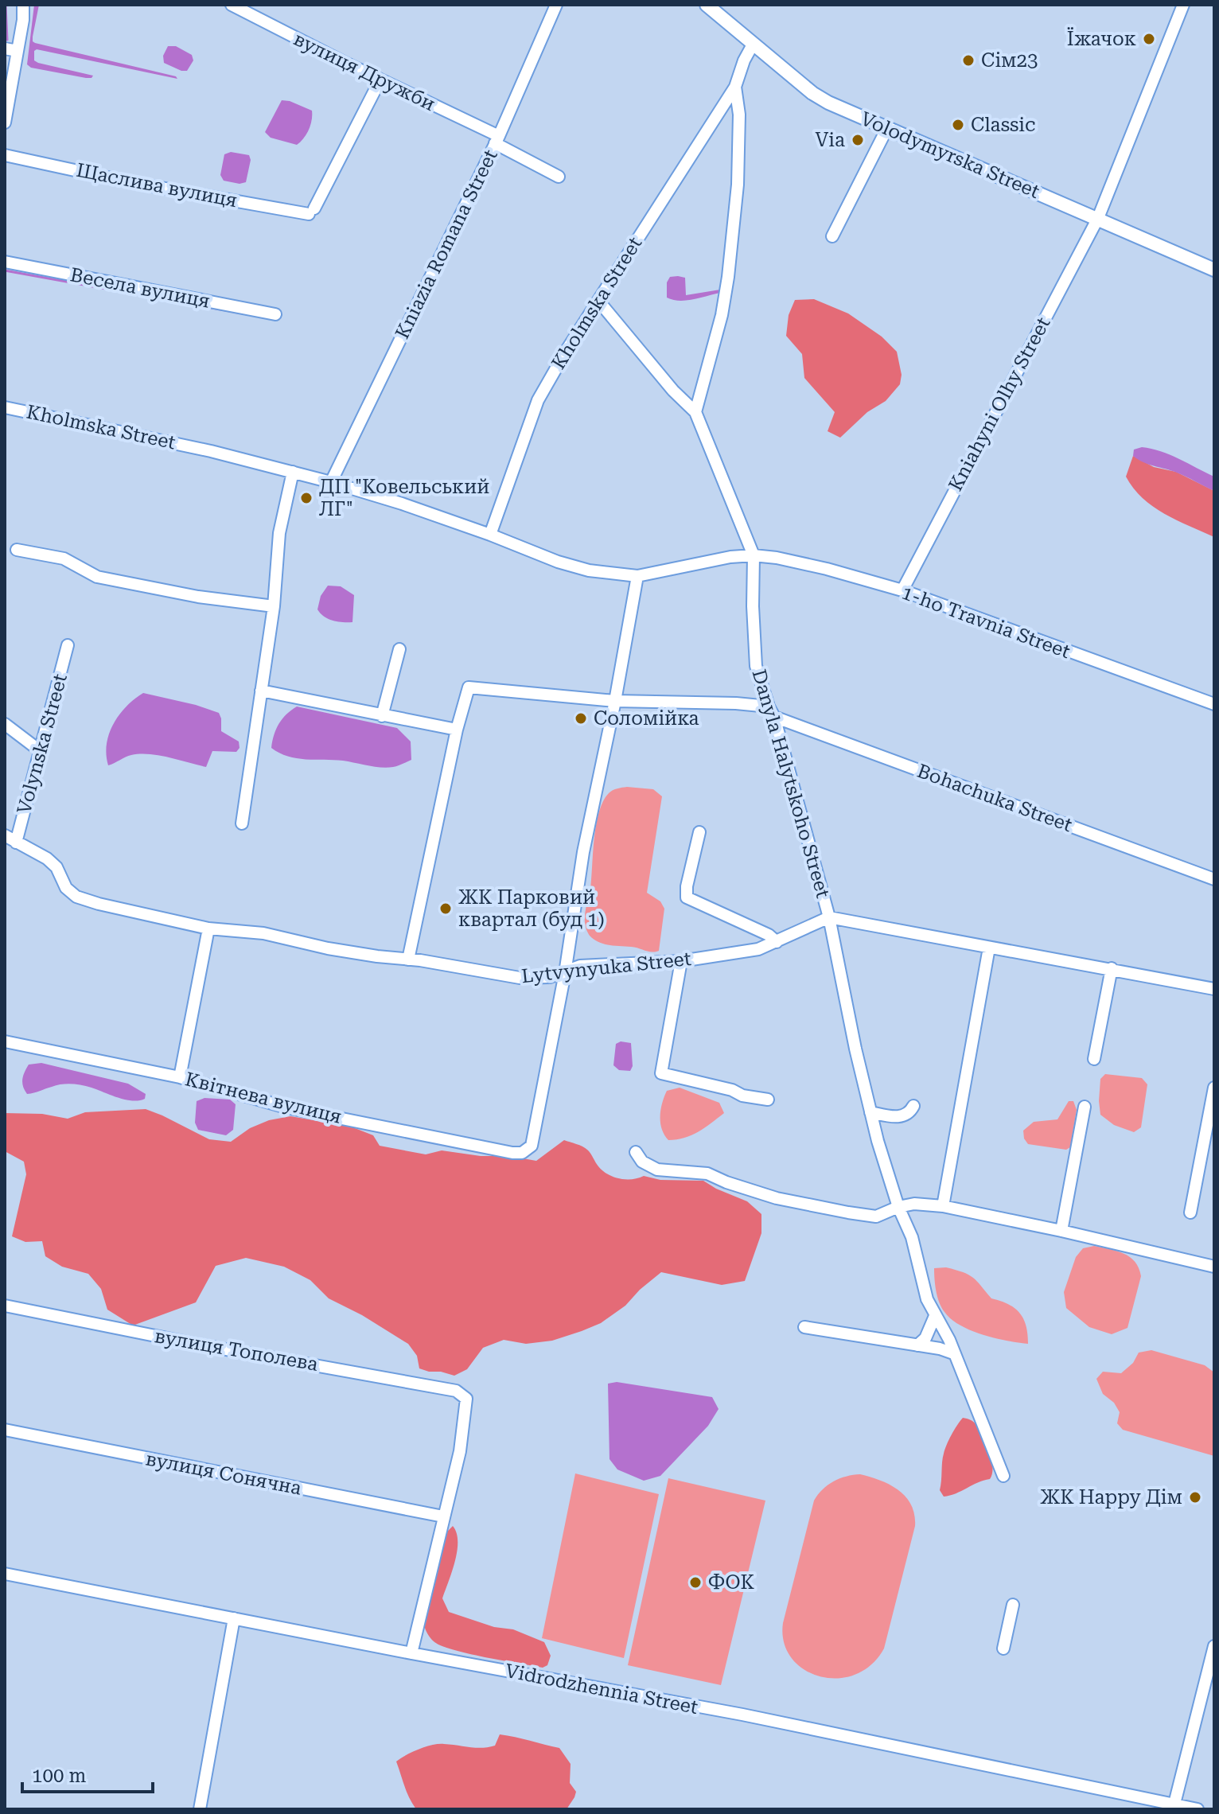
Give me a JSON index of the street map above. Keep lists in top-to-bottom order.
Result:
{
  "streets": {
    "main road": ["Volodymyrska Street"],
    "street": [
      "вулиця Дружби",
      "Щаслива вулиця",
      "Kniazia Romana Street",
      "Весела вулиця",
      "Kholmska Street",
      "Kniahyni Olhy Street",
      "1-ho Travnia Street",
      "Volynska Street",
      "Danyla Halytskoho Street",
      "Bohachuka Street",
      "Lytvynyuka Street",
      "Квітнева вулиця",
      "вулиця Тополева",
      "вулиця Сонячна",
      "Vidrodzhennia Street"
    ]
  },
  "crossings": [
    ["вулиця Дружби", "Щаслива вулиця"],
    ["вулиця Дружби", "Kniazia Romana Street"],
    ["Volodymyrska Street", "Kniahyni Olhy Street"],
    ["Kniazia Romana Street", "Kholmska Street"],
    ["Kholmska Street", "1-ho Travnia Street"],
    ["Kholmska Street", "Danyla Halytskoho Street"],
    ["Kniahyni Olhy Street", "1-ho Travnia Street"],
    ["1-ho Travnia Street", "Danyla Halytskoho Street"],
    ["Volynska Street", "Lytvynyuka Street"],
    ["Danyla Halytskoho Street", "Bohachuka Street"],
    ["Danyla Halytskoho Street", "Lytvynyuka Street"],
    ["Lytvynyuka Street", "Квітнева вулиця"],
    ["вулиця Тополева", "вулиця Сонячна"]
  ],
  "places": [
    "Їжачок",
    "Сім23",
    "Classic",
    "Via",
    "ДП \"Ковельський ЛГ\"",
    "Соломійка",
    "ЖК Парковий квартал (буд 1)",
    "ЖК Happy Дім",
    "ФОК"
  ],
  "scale_bar": "100 m"
}
